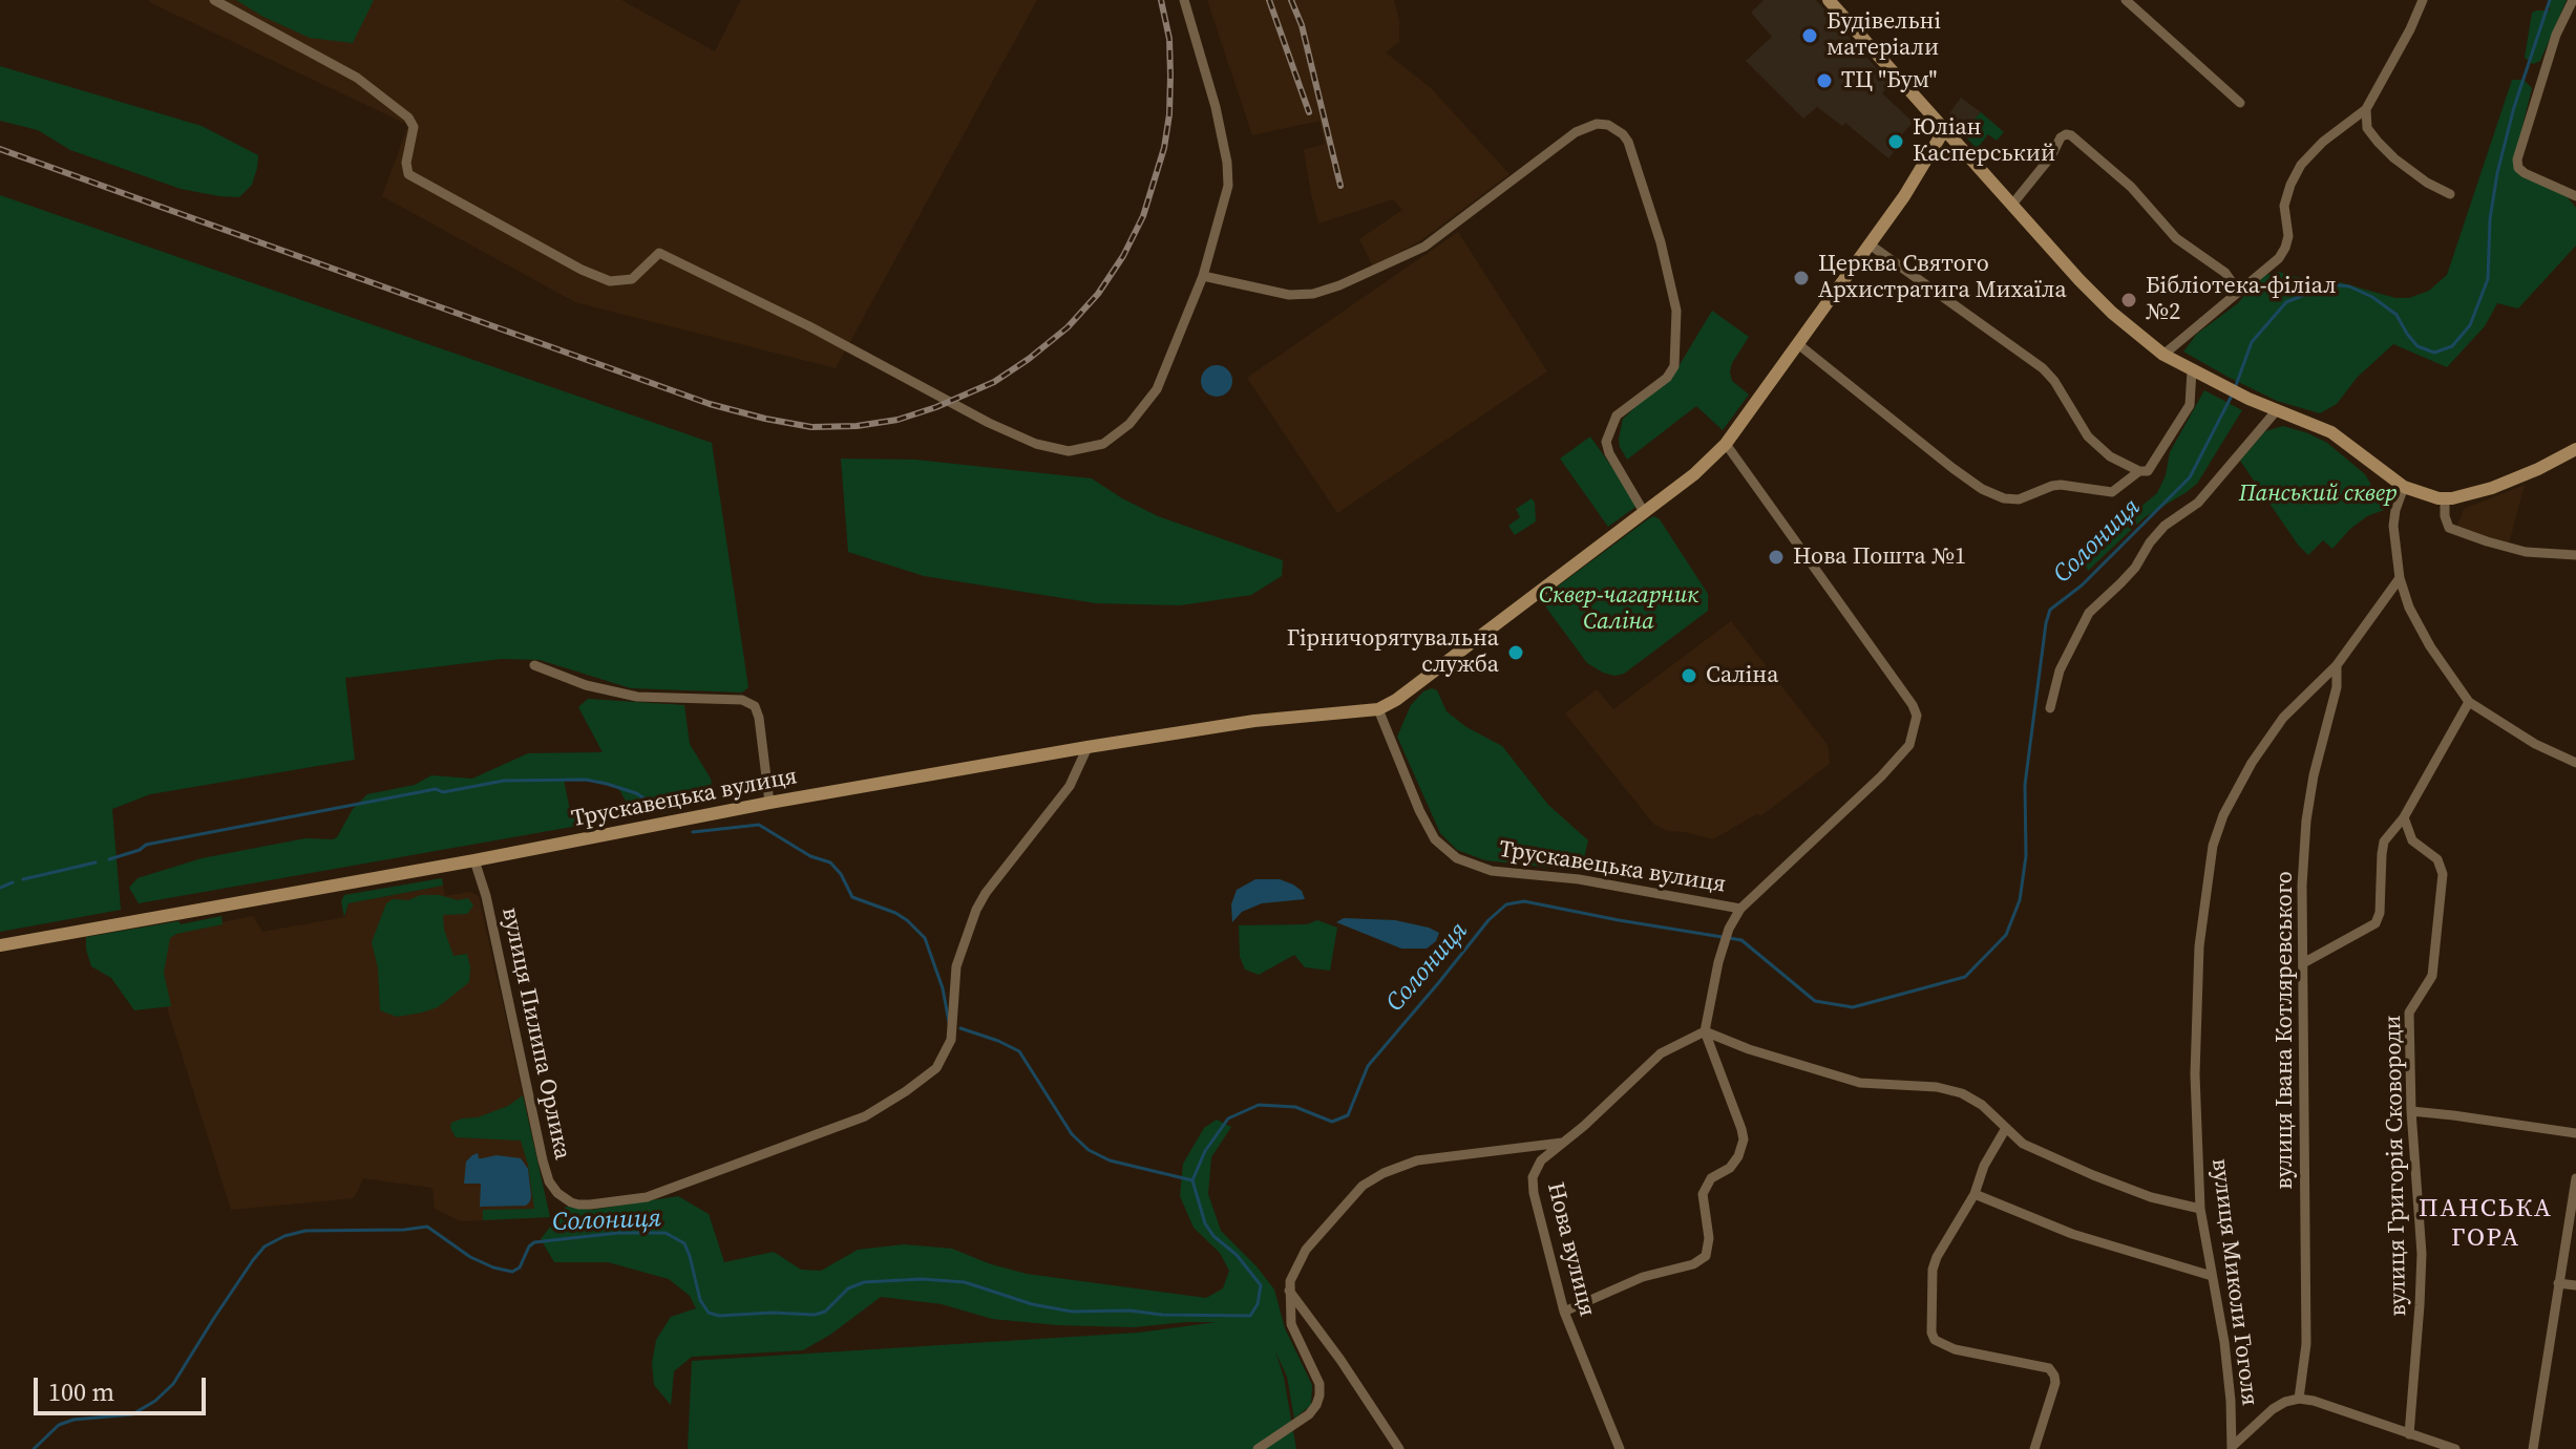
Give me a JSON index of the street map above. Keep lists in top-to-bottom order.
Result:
{
  "streets": {
    "street": [
      "Трускавецька вулиця",
      "вулиця Івана Котляревського",
      "вулиця Пилипа Орлика",
      "вулиця Григорія Сковороди",
      "Нова вулиця",
      "вулиця Миколи Гоголя"
    ]
  },
  "crossings": [
    ["Трускавецька вулиця", "вулиця Пилипа Орлика"],
    ["вулиця Івана Котляревського", "вулиця Миколи Гоголя"]
  ],
  "districts": ["ПАНСЬКА ГОРА"],
  "water": ["Солониця"],
  "parks": ["Панський сквер", "Сквер-чагарник Саліна"],
  "places": [
    "Будівельні матеріали",
    "ТЦ \"Бум\"",
    "Юліан Касперський",
    "Церква Святого Архистратига Михаїла",
    "Бібліотека-філіал №2",
    "Нова Пошта №1",
    "Гірничорятувальна служба",
    "Саліна"
  ],
  "scale_bar": "100 m"
}
